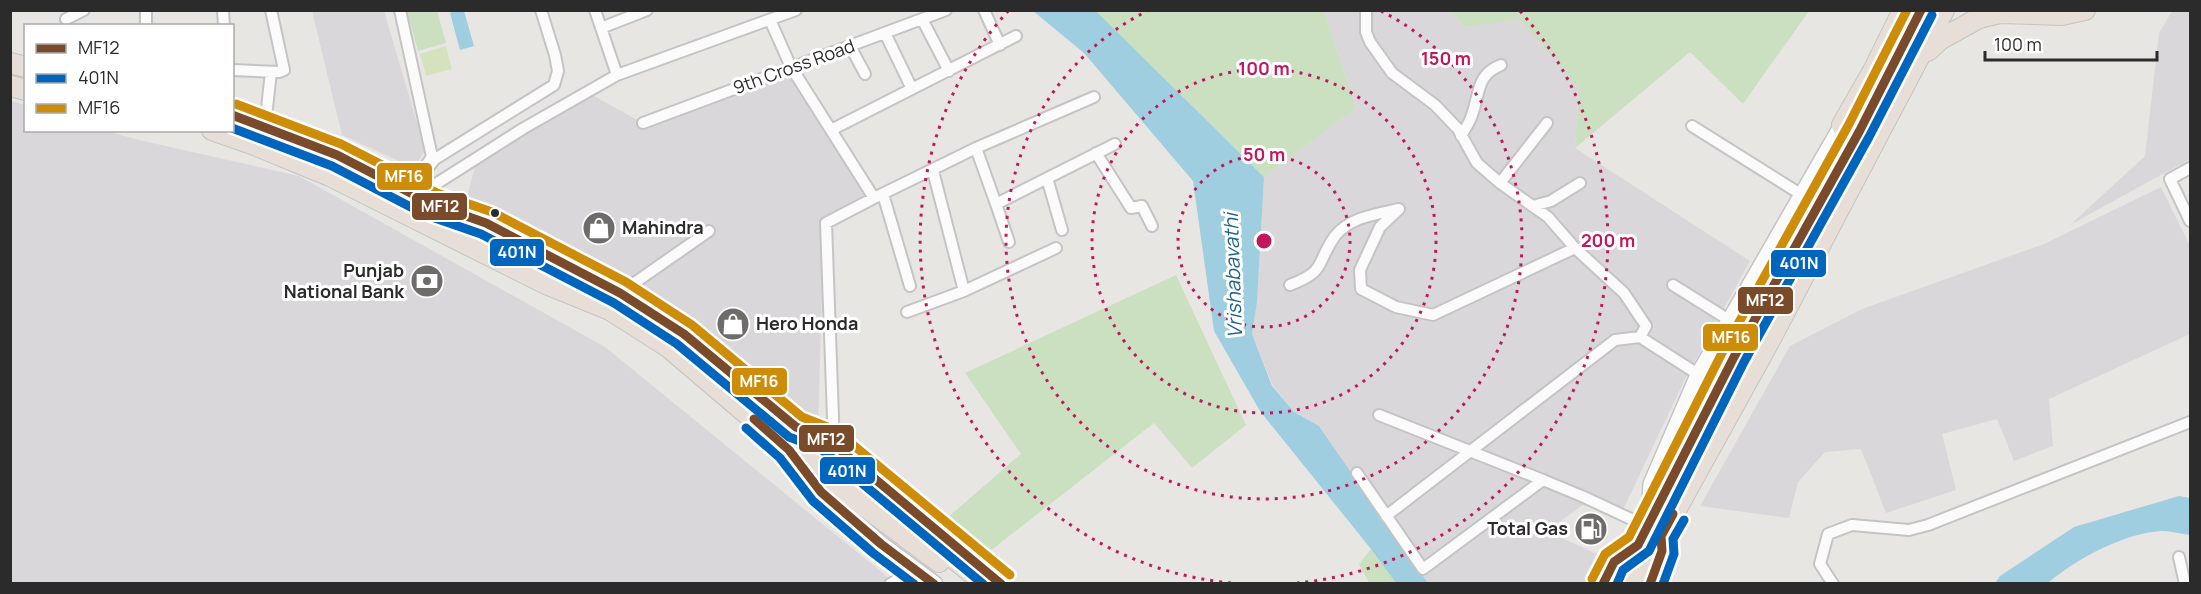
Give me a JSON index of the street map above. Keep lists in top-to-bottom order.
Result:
{
  "streets": {
    "street": ["9th Cross Road"]
  },
  "water": ["Vrishabavathi"],
  "places": {
    "shop": ["Mahindra", "Hero Honda"],
    "bank": ["Punjab National Bank"],
    "fuel station": ["Total Gas"]
  },
  "lines": ["transit line MF12", "transit line MF16", "transit line 401N"],
  "legend": ["MF12", "401N", "MF16"],
  "scale_bar": "100 m",
  "rings": [
    "150 m",
    "100 m",
    "50 m",
    "200 m"
  ]
}
